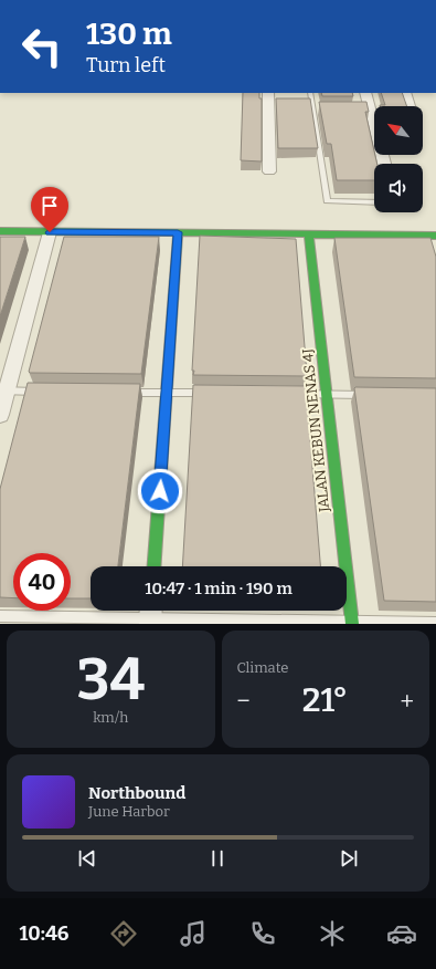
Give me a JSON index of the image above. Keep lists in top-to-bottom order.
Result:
{
  "streets": {
    "street": ["JALAN KEBUN NENAS 4J"]
  },
  "north": "top left",
  "page": {
    "turn": ["130 m", "Turn left"],
    "limit": "40",
    "trip": "10:47 · 1 min · 190 m",
    "tile": [
      ["34", "km/h"],
      "Climate"
    ],
    "heat": ["−", "21°", "+"],
    "song": ["Northbound", "June Harbor"],
    "tabs": "10:46"
  }
}
